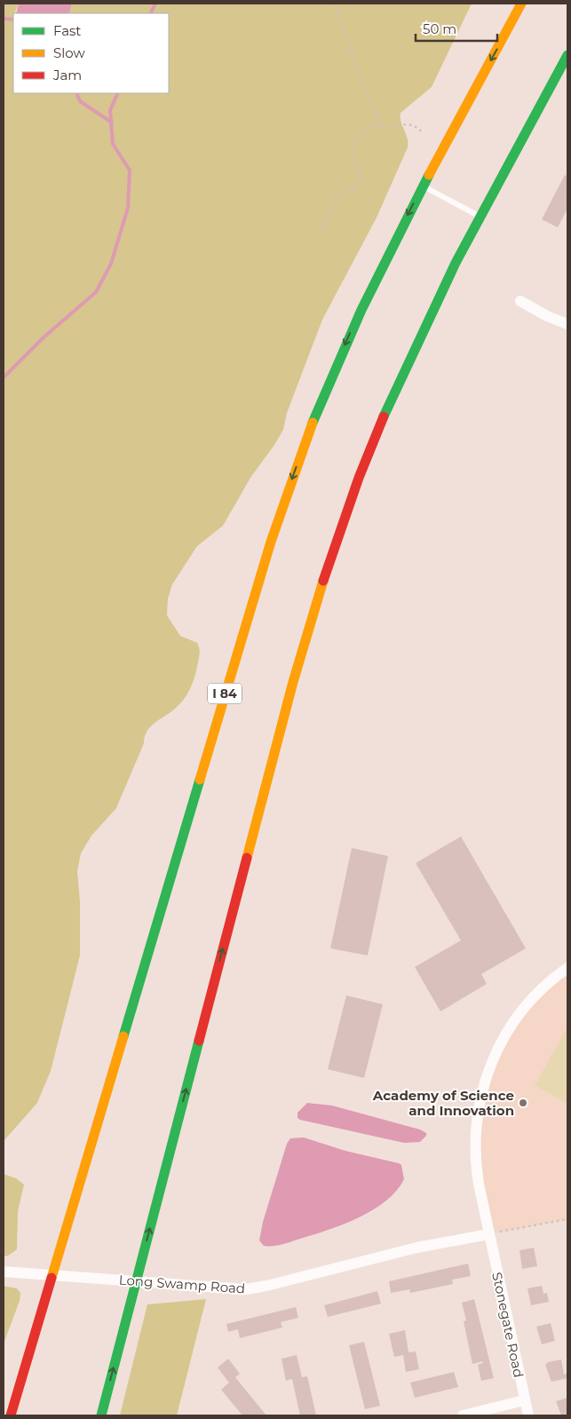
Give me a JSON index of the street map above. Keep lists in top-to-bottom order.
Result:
{
  "streets": {
    "highway": ["I 84"],
    "street": ["Long Swamp Road", "Stonegate Road"]
  },
  "crossings": [
    ["Long Swamp Road", "Stonegate Road"]
  ],
  "places": ["Academy of Science and Innovation"],
  "legend": ["Fast", "Slow", "Jam"],
  "scale_bar": "50 m"
}
